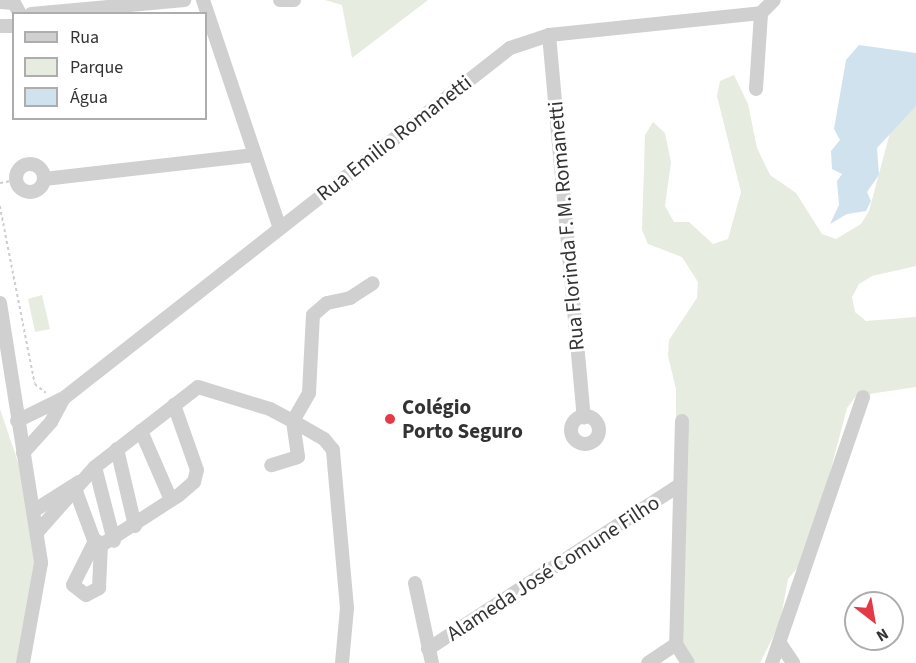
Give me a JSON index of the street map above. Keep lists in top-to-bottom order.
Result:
{
  "streets": {
    "street": ["Rua Emilio Romanetti", "Rua Florinda F. M. Romanetti", "Alameda José Comune Filho"]
  },
  "crossings": [
    ["Rua Emilio Romanetti", "Rua Florinda F. M. Romanetti"]
  ],
  "places": ["Colégio Porto Seguro"],
  "legend": ["Rua", "Parque", "Água"],
  "north": "bottom right"
}
